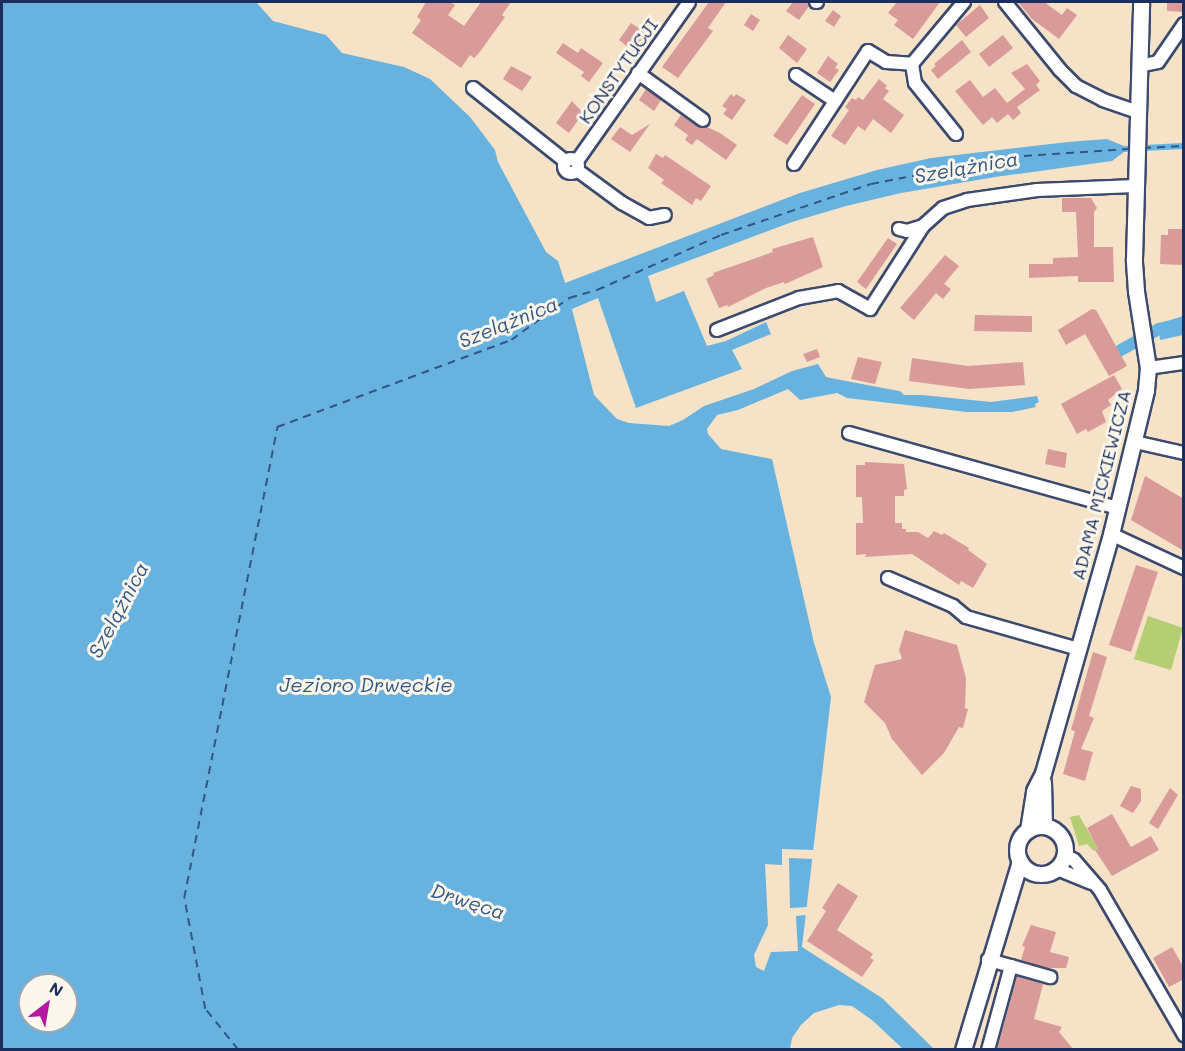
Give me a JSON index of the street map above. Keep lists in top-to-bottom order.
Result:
{
  "streets": {
    "main road": ["ADAMA MICKIEWICZA"],
    "street": ["KONSTYTUCJI"]
  },
  "water": ["Szelążnica", "Jezioro Drwęckie", "Drwęca"],
  "north": "top right"
}
